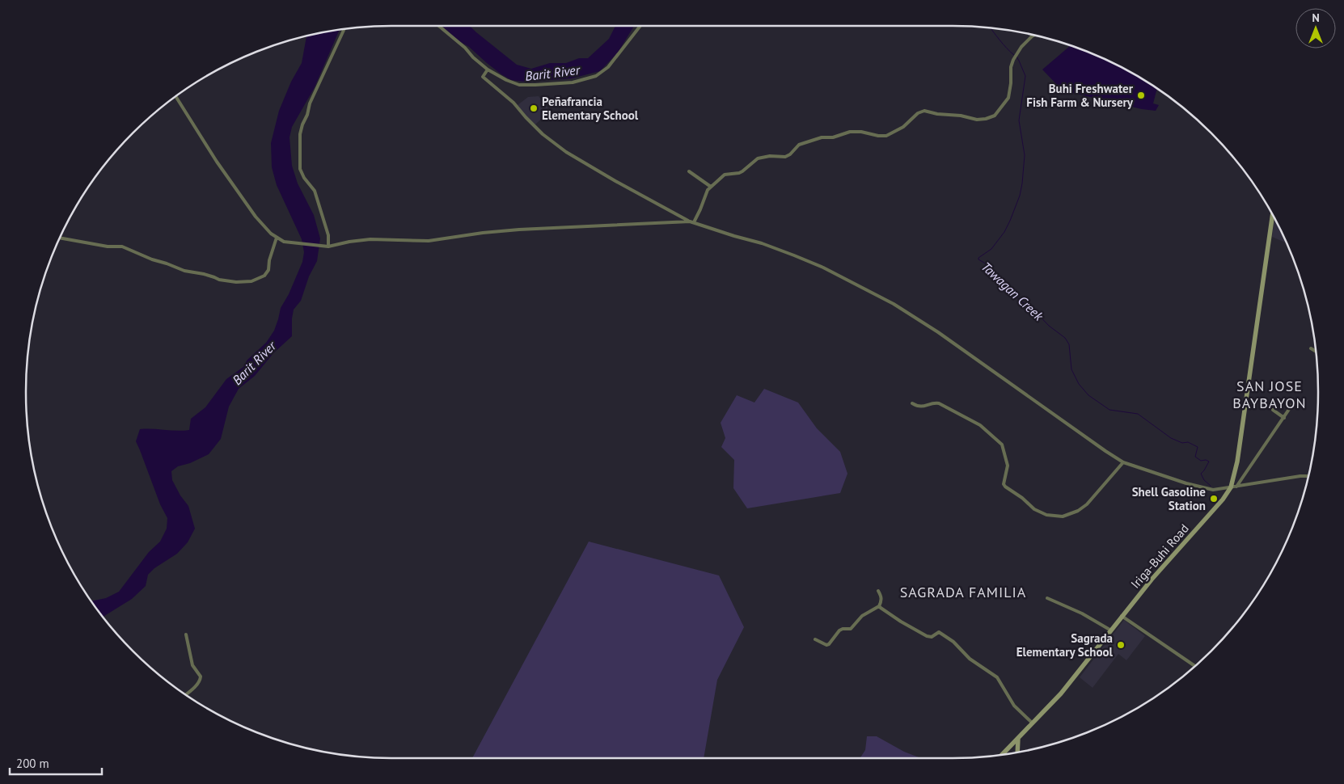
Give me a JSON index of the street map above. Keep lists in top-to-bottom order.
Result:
{
  "streets": {
    "main road": ["Iriga-Buhi Road"]
  },
  "districts": ["SAN JOSE BAYBAYON", "SAGRADA FAMILIA"],
  "water": ["Barit River", "Tawagan Creek"],
  "places": [
    "Buhi Freshwater Fish Farm & Nursery",
    "Peñafrancia Elementary School",
    "Shell Gasoline Station",
    "Sagrada Elementary School"
  ],
  "scale_bar": "200 m",
  "north": "top"
}
